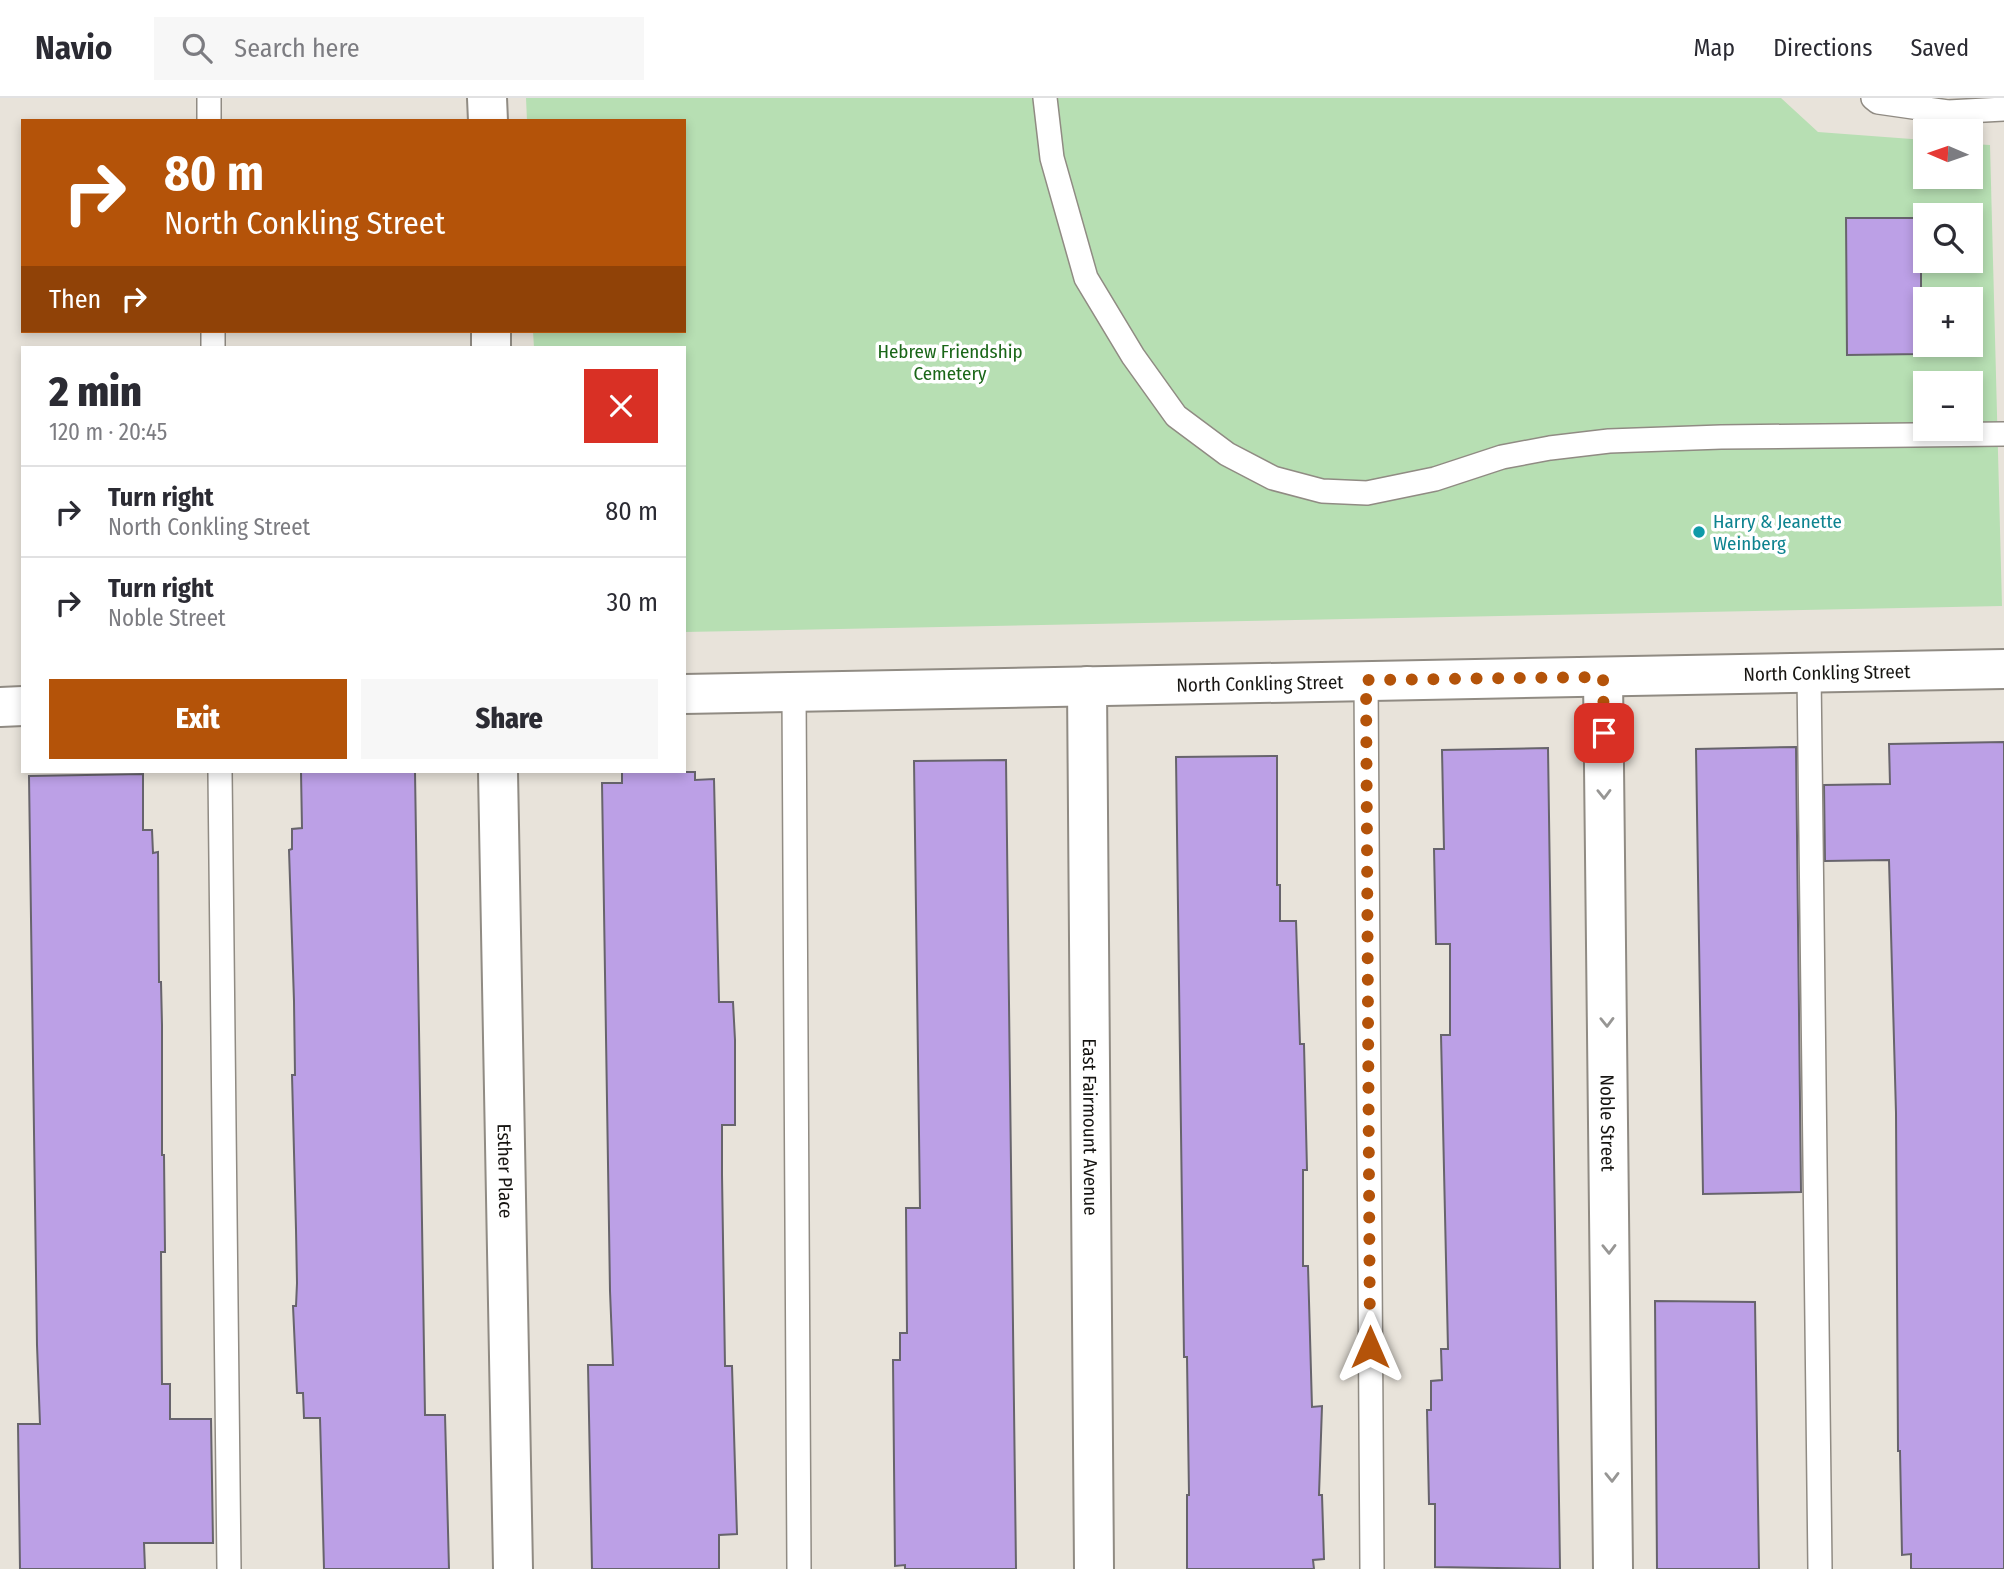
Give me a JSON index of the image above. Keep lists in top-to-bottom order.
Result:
{
  "streets": {
    "street": [
      "North Conkling Street",
      "Noble Street",
      "East Fairmount Avenue",
      "Esther Place"
    ]
  },
  "crossings": [
    ["North Conkling Street", "Noble Street"],
    ["North Conkling Street", "East Fairmount Avenue"]
  ],
  "one_way": ["Noble Street"],
  "parks": ["Hebrew Friendship Cemetery"],
  "places": ["Harry & Jeanette Weinberg"],
  "north": "left",
  "page": {
    "header": "Navio",
    "search": "Search here",
    "nav": ["Map", "Directions", "Saved"],
    "map_buttons": ["+", "−"],
    "turn": ["80 m", "North Conkling Street"],
    "then": "Then",
    "heading": ["2 min", "120 m · 20:45"],
    "list": [
      {
        "name": "Turn right",
        "note": "North Conkling Street",
        "value": "80 m"
      },
      {
        "name": "Turn right",
        "note": "Noble Street",
        "value": "30 m"
      }
    ],
    "buttons": ["Exit", "Share"]
  }
}
